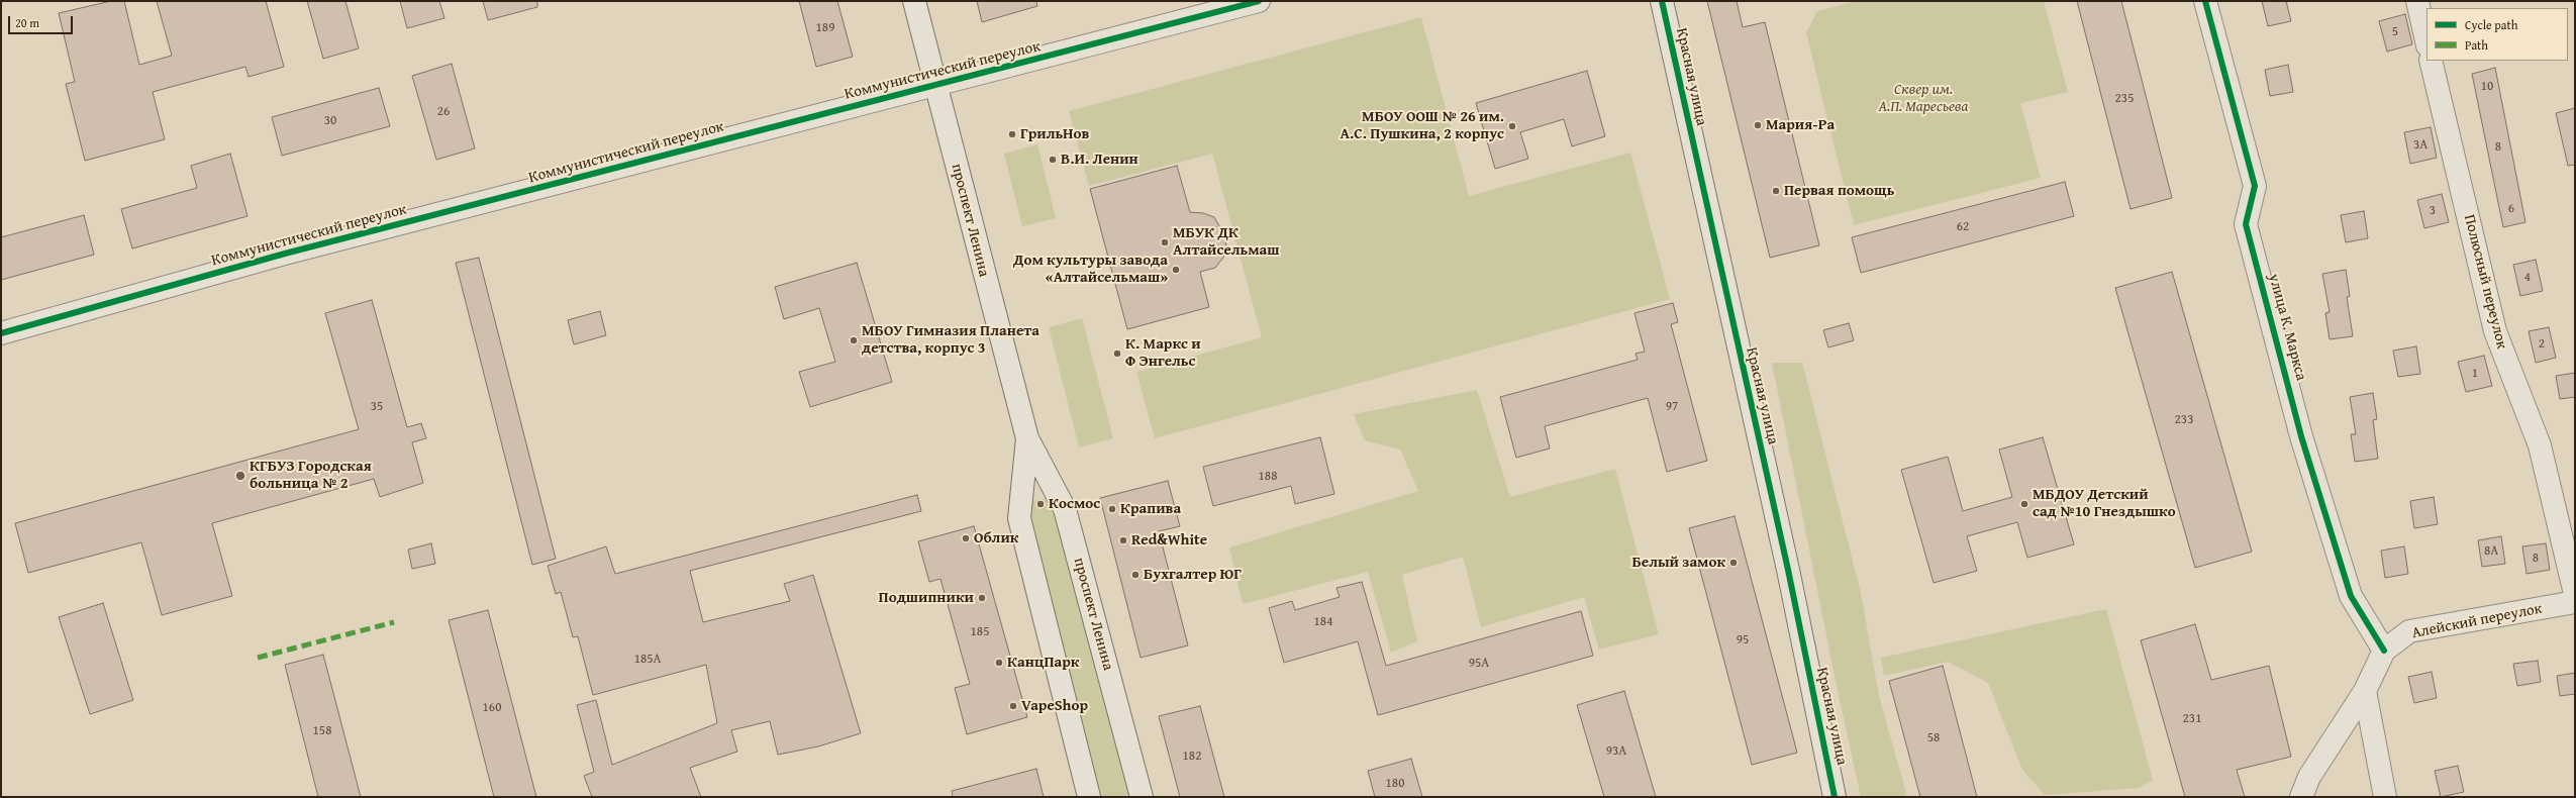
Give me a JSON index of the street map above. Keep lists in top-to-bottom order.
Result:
{
  "streets": {
    "street": [
      "Коммунистический переулок",
      "Красная улица",
      "проспект Ленина",
      "Полюсный переулок",
      "улица К. Маркса",
      "Алейский переулок"
    ]
  },
  "crossings": [
    ["Коммунистический переулок", "проспект Ленина"],
    ["улица К. Маркса", "Алейский переулок"]
  ],
  "parks": ["Сквер им. А.П. Маресьева"],
  "places": [
    "Мария-Ра",
    "МБОУ ООШ № 26 им. А.С. Пушкина, 2 корпус",
    "ГрильНов",
    "В.И. Ленин",
    "Первая помощь",
    "МБУК ДК Алтайсельмаш",
    "Дом культуры завода «Алтайсельмаш»",
    "МБОУ Гимназия Планета детства, корпус 3",
    "К. Маркс и Ф Энгельс",
    "КГБУЗ Городская больница № 2",
    "Космос",
    "МБДОУ Детский сад №10 Гнездышко",
    "Крапива",
    "Облик",
    "Red&White",
    "Белый замок",
    "Бухгалтер ЮГ",
    "Подшипники",
    "КанцПарк",
    "VapeShop"
  ],
  "house_numbers": [
    "189",
    "5",
    "10",
    "235",
    "26",
    "30",
    "3А",
    "8",
    "6",
    "3",
    "62",
    "4",
    "2",
    "1",
    "35",
    "97",
    "233",
    "188",
    "8А",
    "8",
    "184",
    "185",
    "95",
    "185А",
    "95А",
    "160",
    "231",
    "158",
    "58",
    "93А",
    "182",
    "180"
  ],
  "legend": ["Cycle path", "Path"],
  "scale_bar": "20 m"
}
